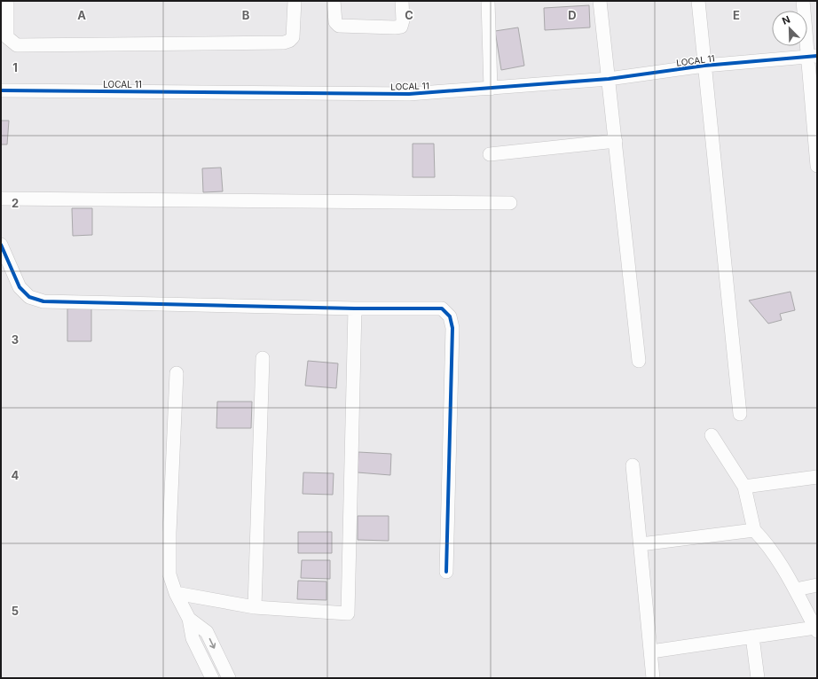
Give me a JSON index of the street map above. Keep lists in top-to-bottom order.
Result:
{
  "streets": {
    "street": ["LOCAL 11"]
  },
  "north": "top left",
  "grid": {
    "columns": [
      "A",
      "B",
      "C",
      "D",
      "E"
    ],
    "rows": [
      "1",
      "2",
      "3",
      "4",
      "5"
    ]
  }
}
